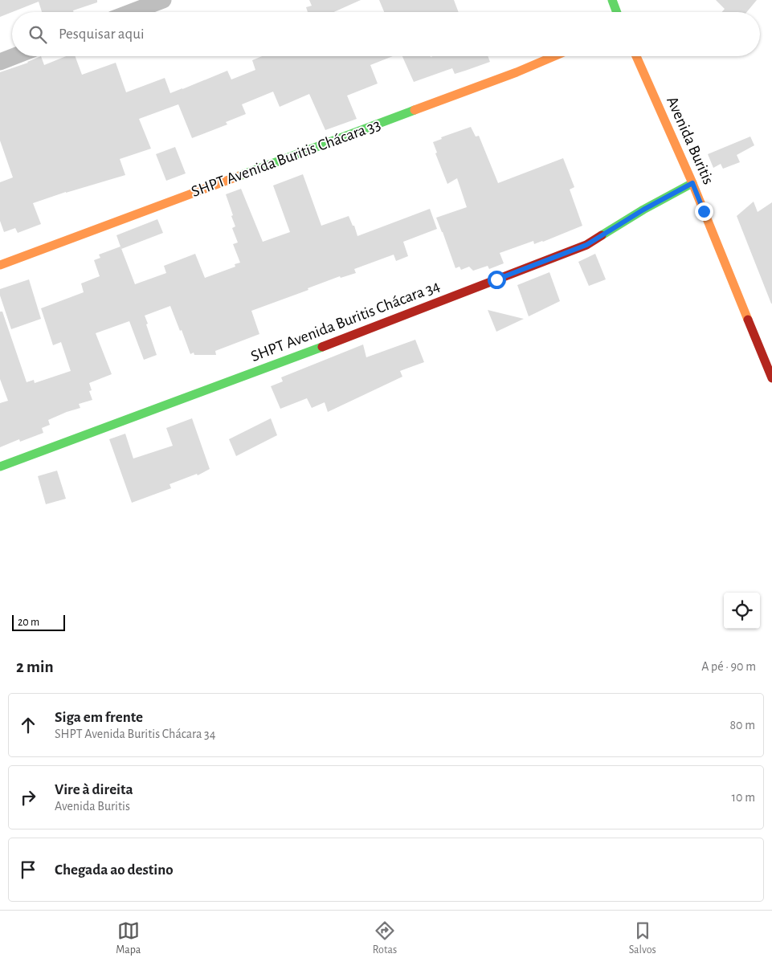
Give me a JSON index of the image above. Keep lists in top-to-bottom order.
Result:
{
  "streets": {
    "street": ["Avenida Buritis", "SHPT Avenida Buritis Chácara 33", "SHPT Avenida Buritis Chácara 34"]
  },
  "crossings": [
    ["Avenida Buritis", "SHPT Avenida Buritis Chácara 34"]
  ],
  "scale_bar": "20 m",
  "page": {
    "search": "Pesquisar aqui",
    "scale": "20 m",
    "heading": ["2 min", "A pé · 90 m"],
    "list": [
      ["Siga em frente", "SHPT Avenida Buritis Chácara 34", "80 m"],
      ["Vire à direita", "Avenida Buritis", "10 m"],
      "Chegada ao destino"
    ],
    "nav": ["Mapa", "Rotas", "Salvos"]
  }
}
